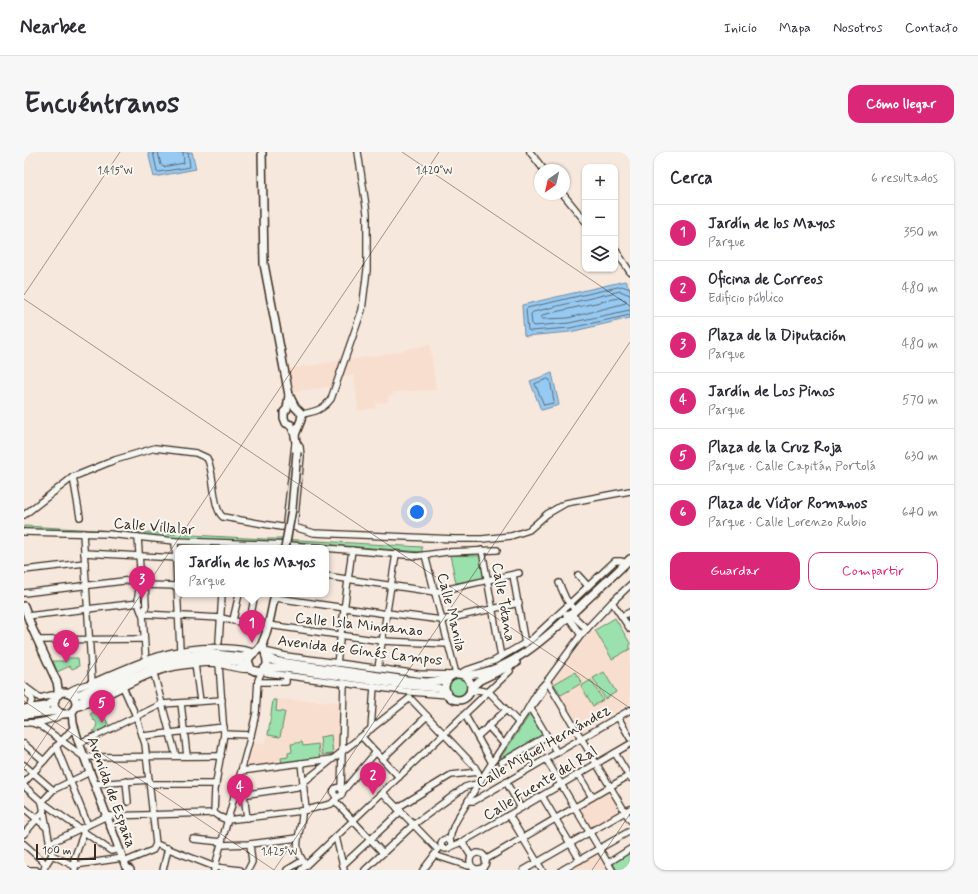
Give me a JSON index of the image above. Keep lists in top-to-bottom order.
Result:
{
  "streets": {
    "main road": ["Avenida de Ginés Campos", "Avenida de España"],
    "street": [
      "Calle Villalar",
      "Calle Totana",
      "Calle Manila",
      "Calle Isla Mindanao",
      "Calle Miguel Hernández",
      "Calle Fuente del Ral"
    ]
  },
  "crossings": [
    ["Calle Villalar", "Calle Totana"],
    ["Calle Villalar", "Calle Manila"],
    ["Calle Totana", "Avenida de Ginés Campos"],
    ["Calle Manila", "Calle Isla Mindanao"],
    ["Calle Manila", "Avenida de Ginés Campos"],
    ["Avenida de Ginés Campos", "Avenida de España"]
  ],
  "scale_bar": "100 m",
  "north": "bottom left",
  "page": {
    "header": "Nearbee",
    "nav": [
      "Inicio",
      "Mapa",
      "Nosotros",
      "Contacto"
    ],
    "buttons": [
      "Cómo llegar",
      ["Guardar", "Compartir"]
    ],
    "title": "Encuéntranos",
    "heading": ["Cerca", "6 resultados"],
    "map_buttons": ["+", "−"],
    "list": [
      {
        "mark": "1",
        "name": "Jardín de los Mayos",
        "note": "Parque",
        "value": "350 m"
      },
      {
        "mark": "2",
        "name": "Oficina de Correos",
        "note": "Edificio público",
        "value": "480 m"
      },
      {
        "mark": "3",
        "name": "Plaza de la Diputación",
        "note": "Parque",
        "value": "480 m"
      },
      {
        "mark": "4",
        "name": "Jardín de Los Pinos",
        "note": "Parque",
        "value": "570 m"
      },
      {
        "mark": "5",
        "name": "Plaza de la Cruz Roja",
        "note": "Parque · Calle Capitán Portolá",
        "value": "630 m"
      },
      {
        "mark": "6",
        "name": "Plaza de Víctor Romanos",
        "note": "Parque · Calle Lorenzo Rubio",
        "value": "640 m"
      }
    ],
    "popup": ["Jardín de los Mayos", "Parque"],
    "pins": [
      "3",
      "1",
      "6",
      "5",
      "2",
      "4"
    ],
    "scale": "100 m"
  },
  "coordinates": ["1.415°W", "1.420°W", "1.425°W"]
}
